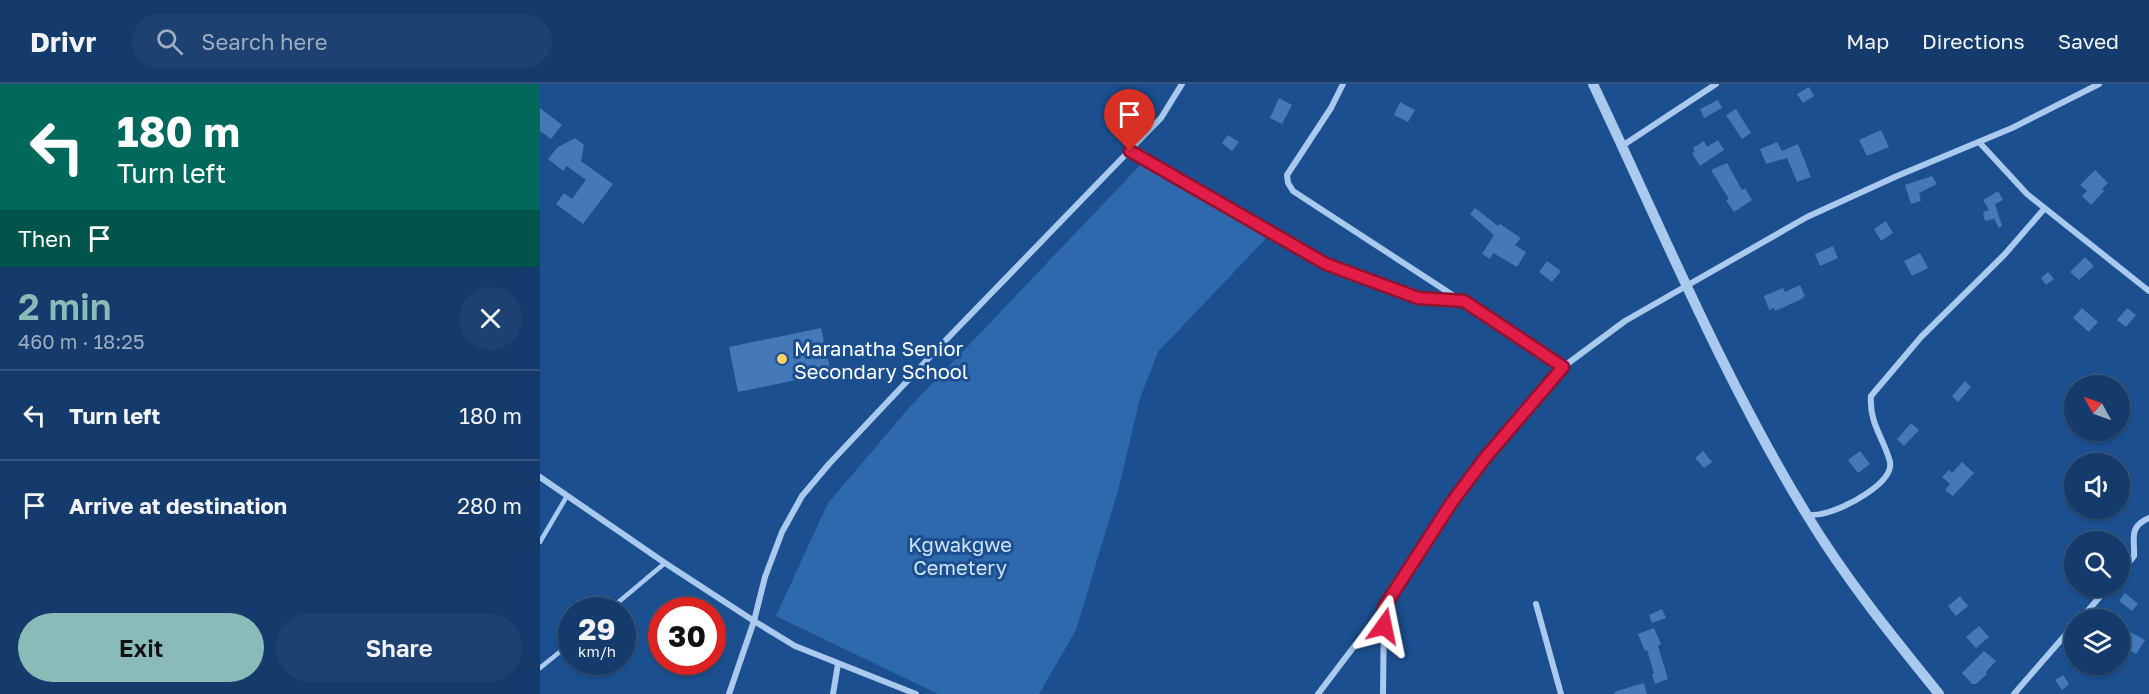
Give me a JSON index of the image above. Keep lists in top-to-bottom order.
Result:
{
  "parks": ["Kgwakgwe Cemetery"],
  "places": ["Maranatha Senior Secondary School"],
  "north": "top left",
  "page": {
    "header": "Drivr",
    "search": "Search here",
    "nav": ["Map", "Directions", "Saved"],
    "turn": ["180 m", "Turn left"],
    "then": "Then",
    "heading": ["2 min", "460 m · 18:25"],
    "list": [
      {
        "name": "Turn left",
        "value": "180 m"
      },
      {
        "name": "Arrive at destination",
        "value": "280 m"
      }
    ],
    "speed": "29 km/h",
    "limit": "30",
    "buttons": ["Exit", "Share"]
  }
}
